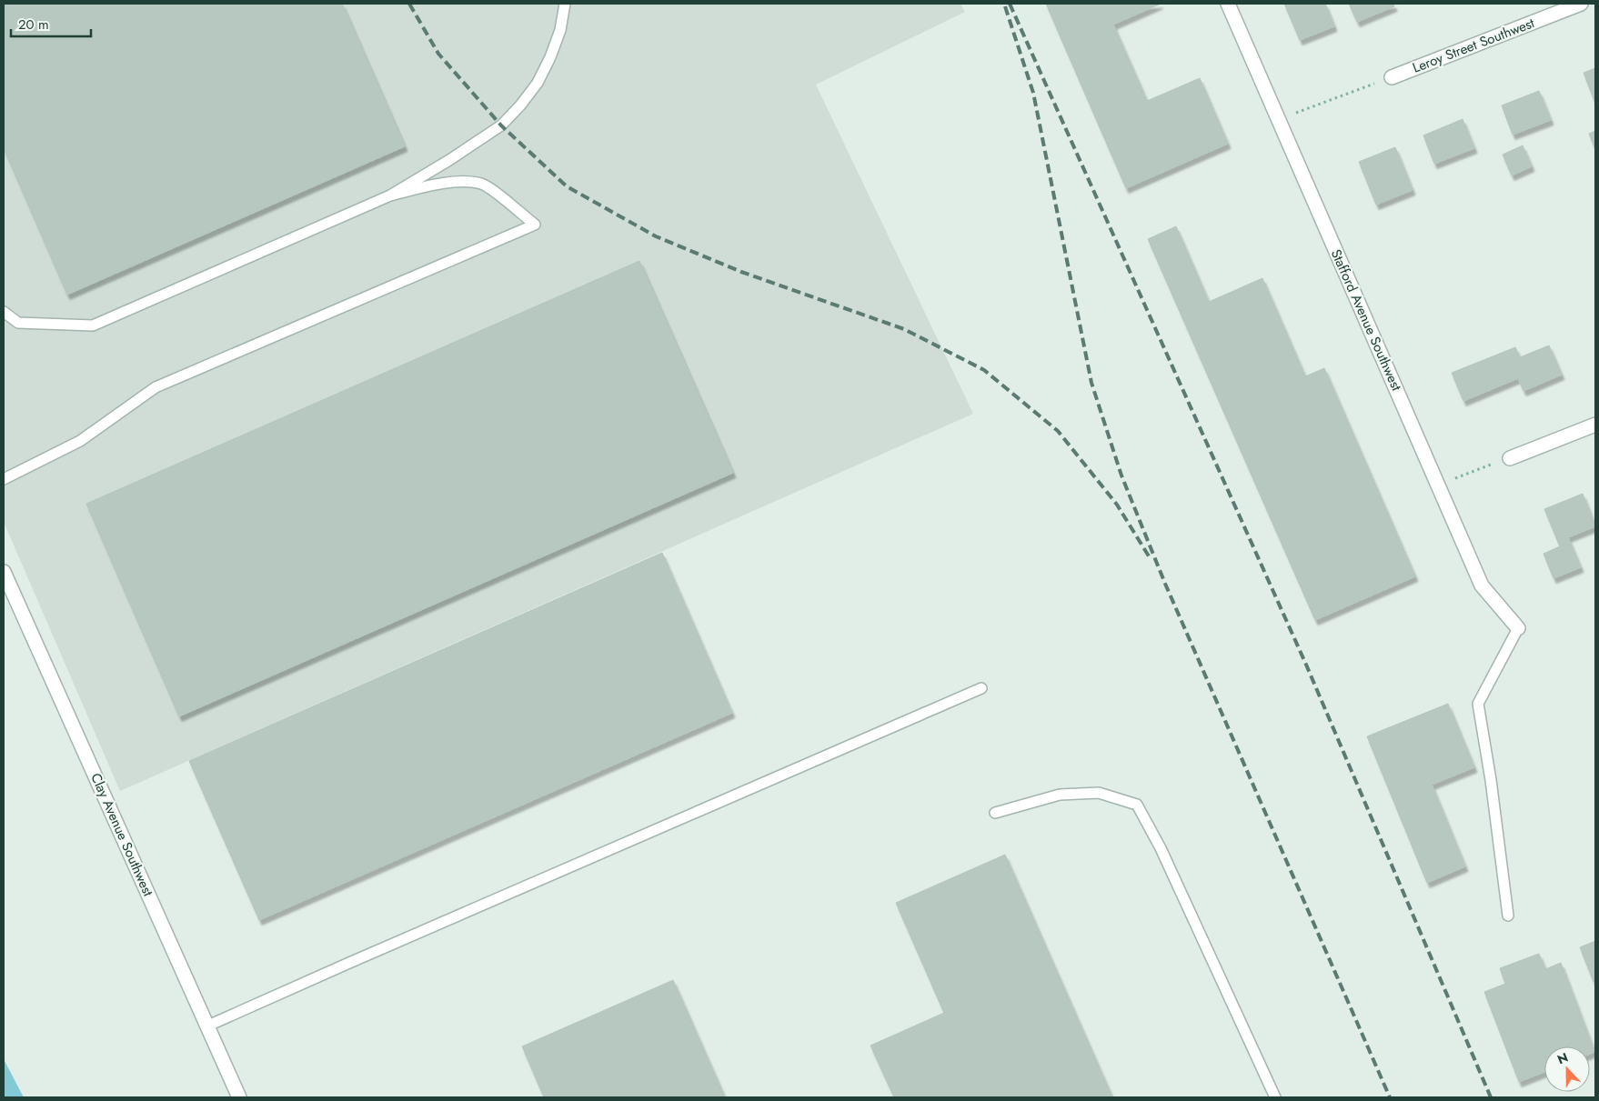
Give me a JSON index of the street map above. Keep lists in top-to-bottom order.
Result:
{
  "streets": {
    "street": ["Leroy Street Southwest", "Stafford Avenue Southwest", "Clay Avenue Southwest"]
  },
  "scale_bar": "20 m",
  "north": "top"
}
